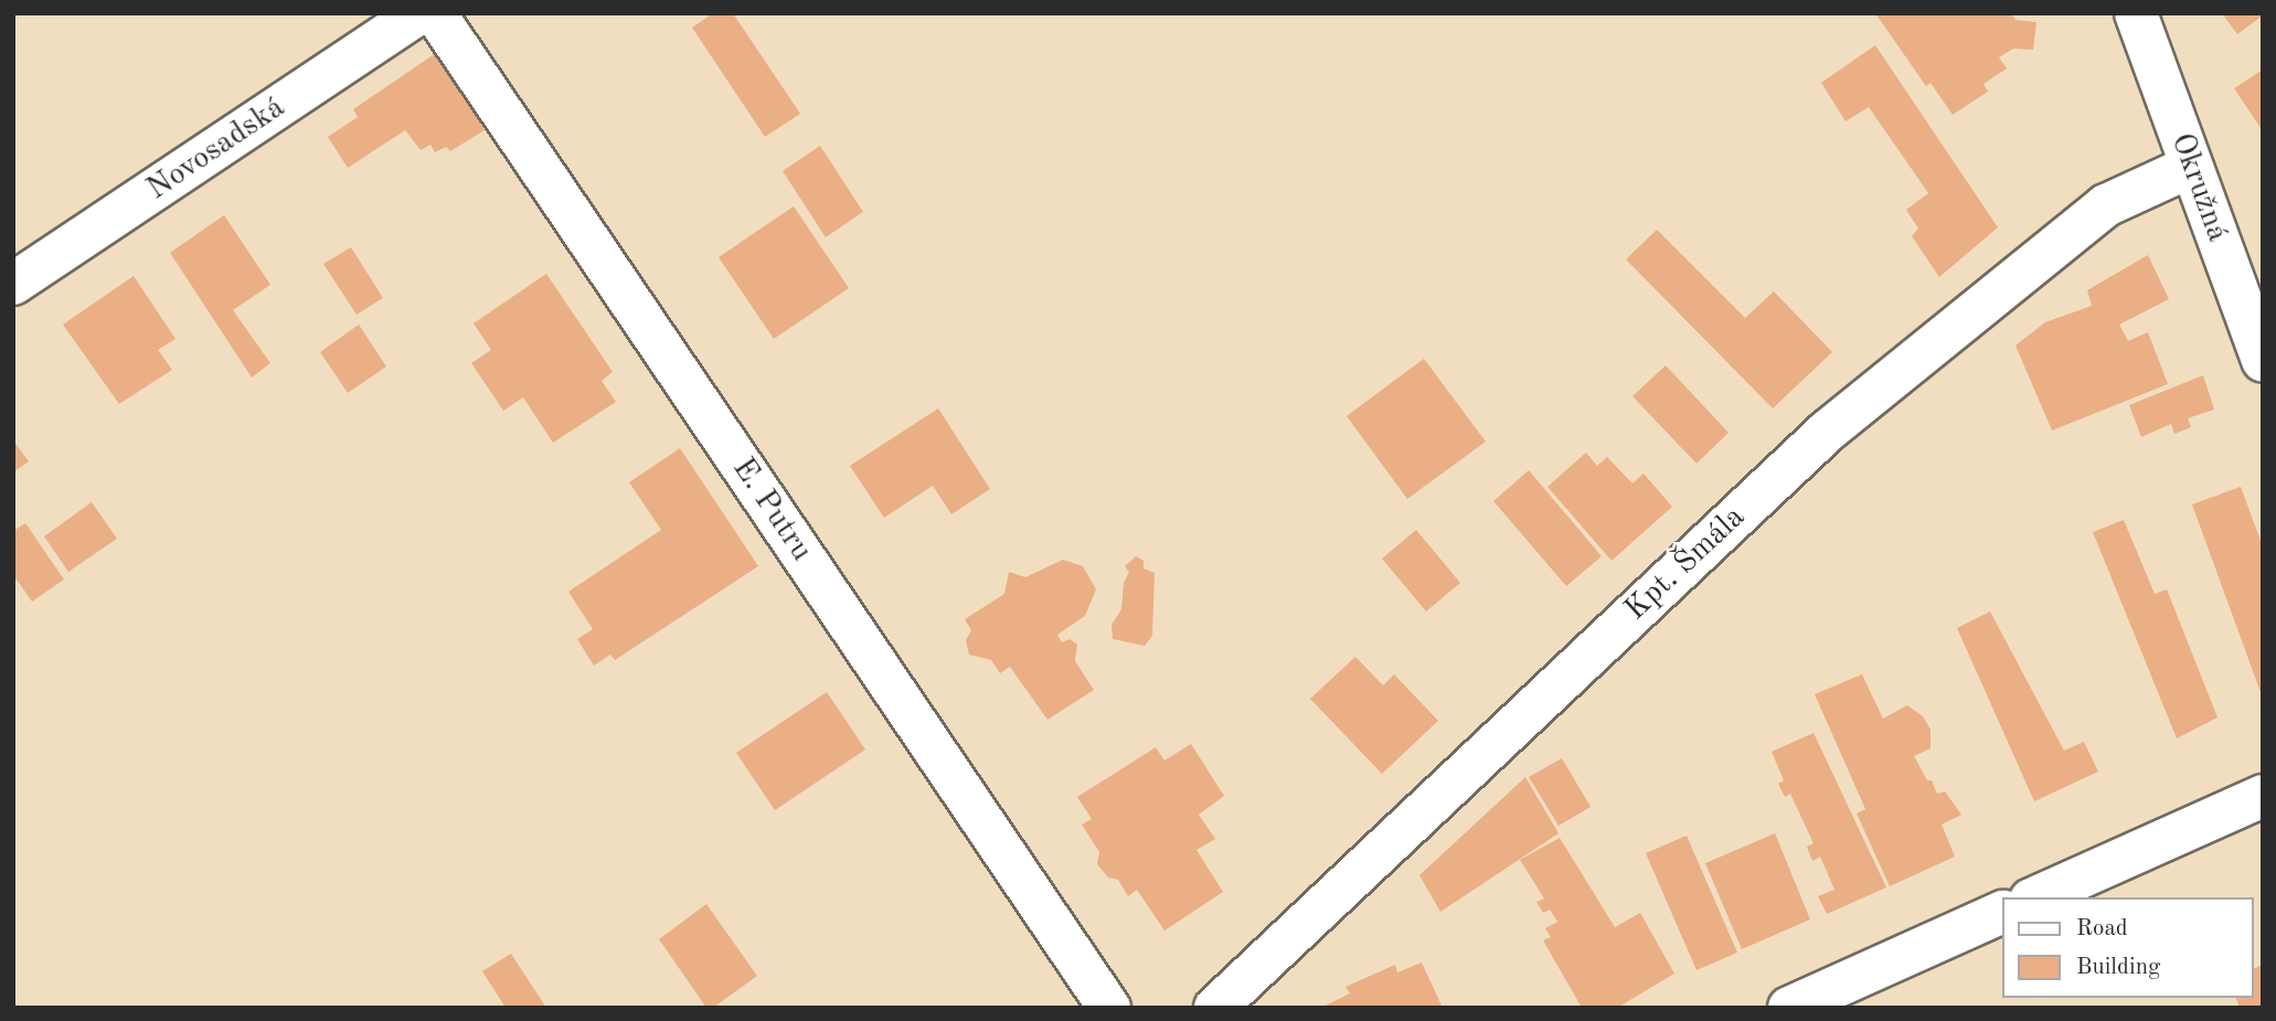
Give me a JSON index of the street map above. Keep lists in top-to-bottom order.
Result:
{
  "streets": {
    "street": [
      "Novosadská",
      "Okružná",
      "E. Putru",
      "Kpt. Šmála"
    ]
  },
  "crossings": [
    ["Okružná", "Kpt. Šmála"]
  ],
  "legend": ["Road", "Building"]
}
